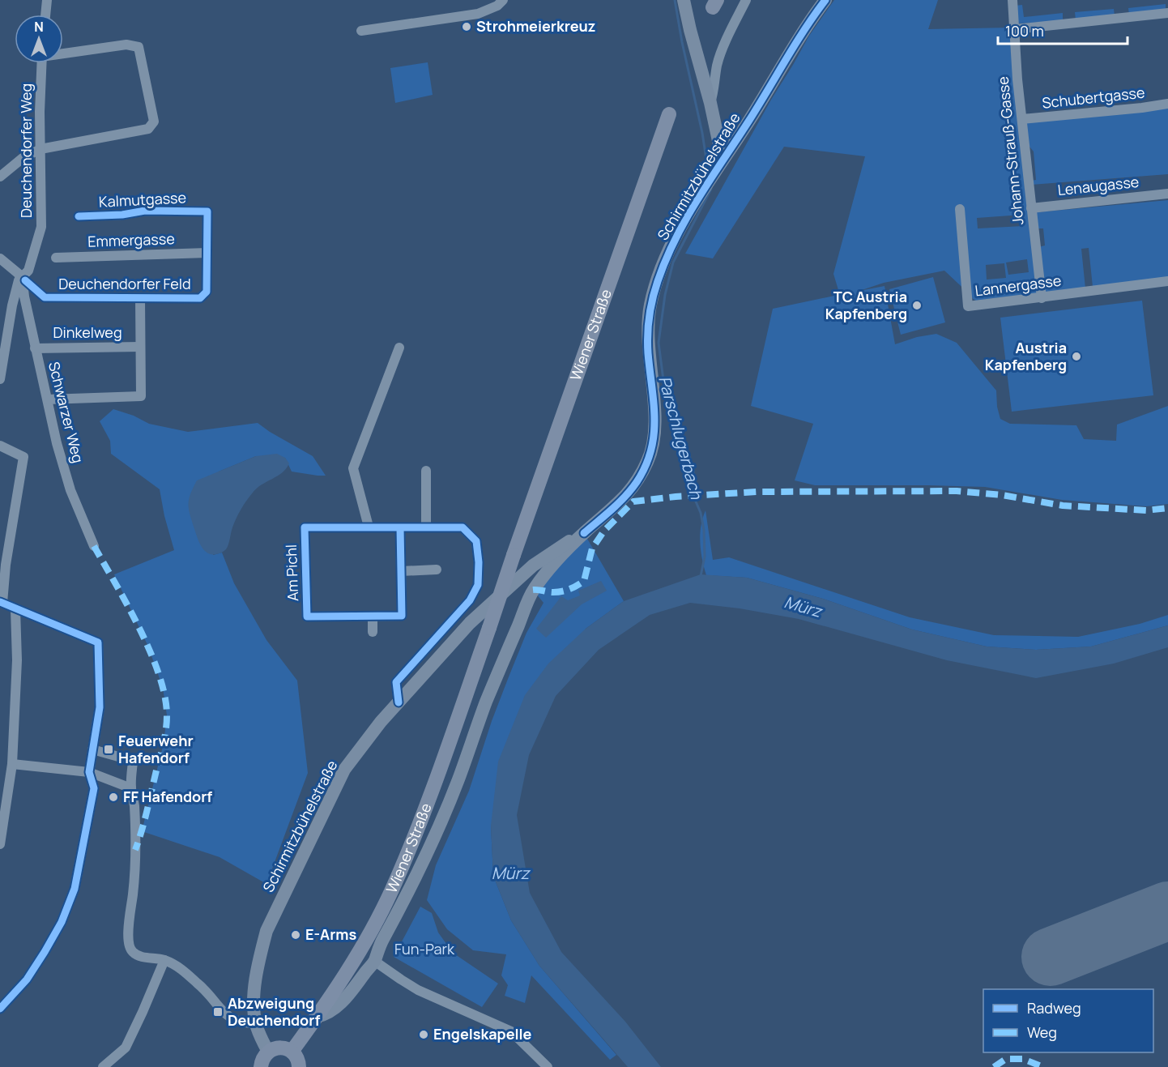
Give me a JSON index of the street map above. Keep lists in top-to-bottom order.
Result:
{
  "streets": {
    "main road": ["Schirmitzbühelstraße", "Wiener Straße"],
    "street": [
      "Schubertgasse",
      "Deuchendorfer Weg",
      "Johann-Strauß-Gasse",
      "Lenaugasse",
      "Kalmutgasse",
      "Emmergasse",
      "Deuchendorfer Feld",
      "Lannergasse",
      "Dinkelweg",
      "Schwarzer Weg",
      "Am Pichl"
    ]
  },
  "crossings": [
    ["Schubertgasse", "Johann-Strauß-Gasse"],
    ["Deuchendorfer Weg", "Deuchendorfer Feld"],
    ["Deuchendorfer Weg", "Schwarzer Weg"],
    ["Johann-Strauß-Gasse", "Lenaugasse"],
    ["Johann-Strauß-Gasse", "Lannergasse"],
    ["Schirmitzbühelstraße", "Am Pichl"],
    ["Kalmutgasse", "Deuchendorfer Feld"],
    ["Emmergasse", "Deuchendorfer Feld"],
    ["Deuchendorfer Feld", "Schwarzer Weg"],
    ["Dinkelweg", "Schwarzer Weg"]
  ],
  "water": ["Parschlugerbach", "Mürz"],
  "parks": ["Fun-Park"],
  "places": {
    "other": [
      "Strohmeierkreuz",
      "TC Austria Kapfenberg",
      "Austria Kapfenberg",
      "FF Hafendorf",
      "E-Arms",
      "Engelskapelle"
    ],
    "transit": ["Feuerwehr Hafendorf", "Abzweigung Deuchendorf"]
  },
  "legend": ["Radweg", "Weg"],
  "scale_bar": "100 m",
  "north": "top"
}
